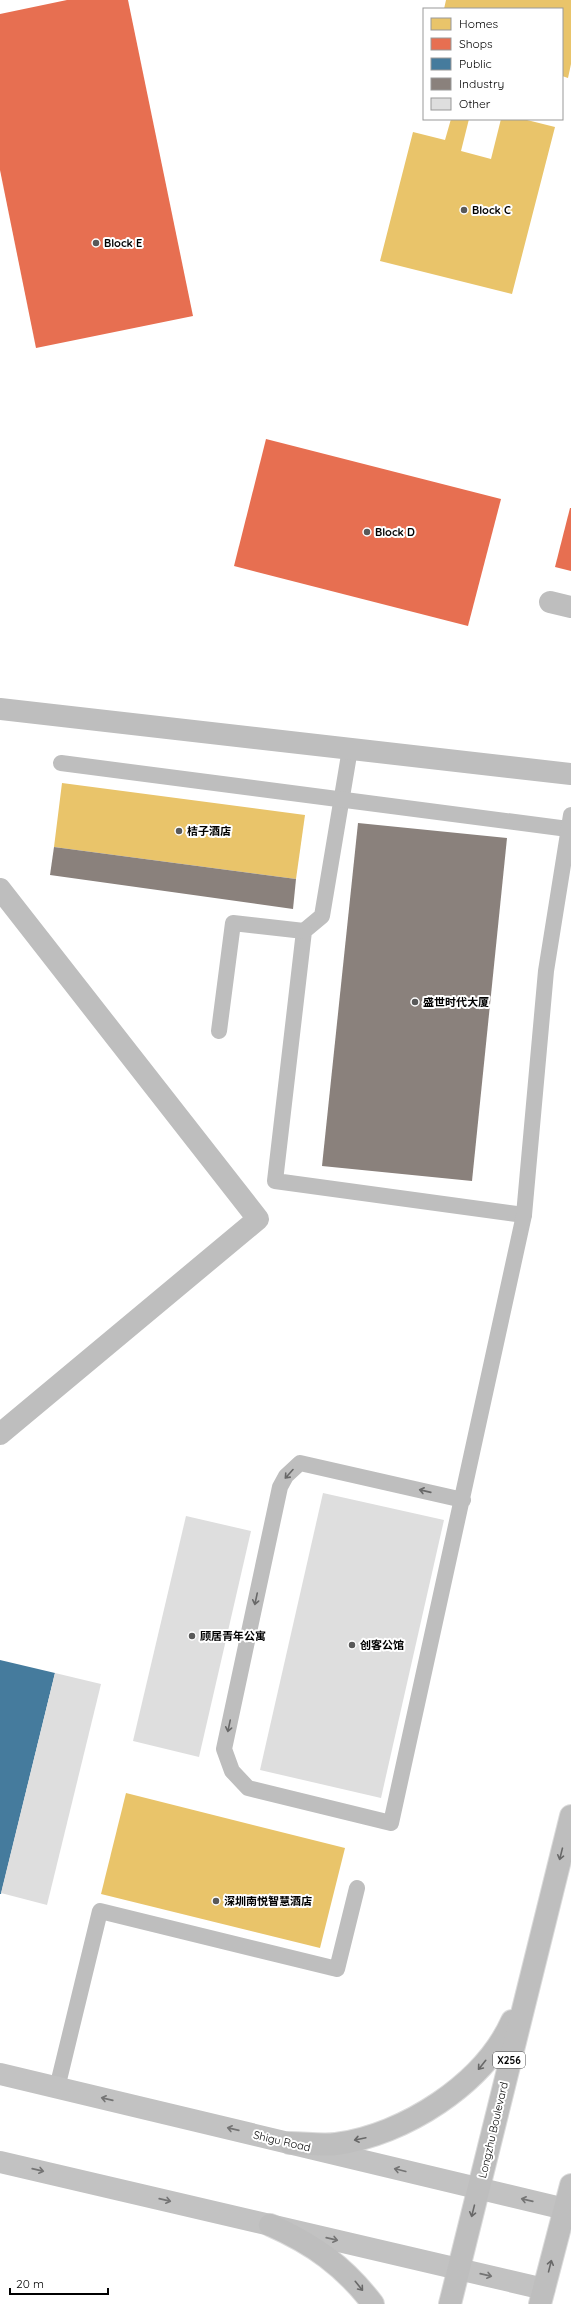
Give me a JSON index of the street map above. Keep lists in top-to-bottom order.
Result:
{
  "streets": {
    "main road": ["Shigu Road"],
    "street": ["X256", "Longzhu Boulevard"]
  },
  "crossings": [
    ["Longzhu Boulevard", "Shigu Road"]
  ],
  "places": [
    "Block C",
    "Block E",
    "Block D",
    "桔子酒店",
    "盛世时代大厦",
    "顾居青年公寓",
    "创客公馆",
    "深圳南悦智慧酒店"
  ],
  "legend": [
    "Homes",
    "Shops",
    "Public",
    "Industry",
    "Other"
  ],
  "scale_bar": "20 m"
}
